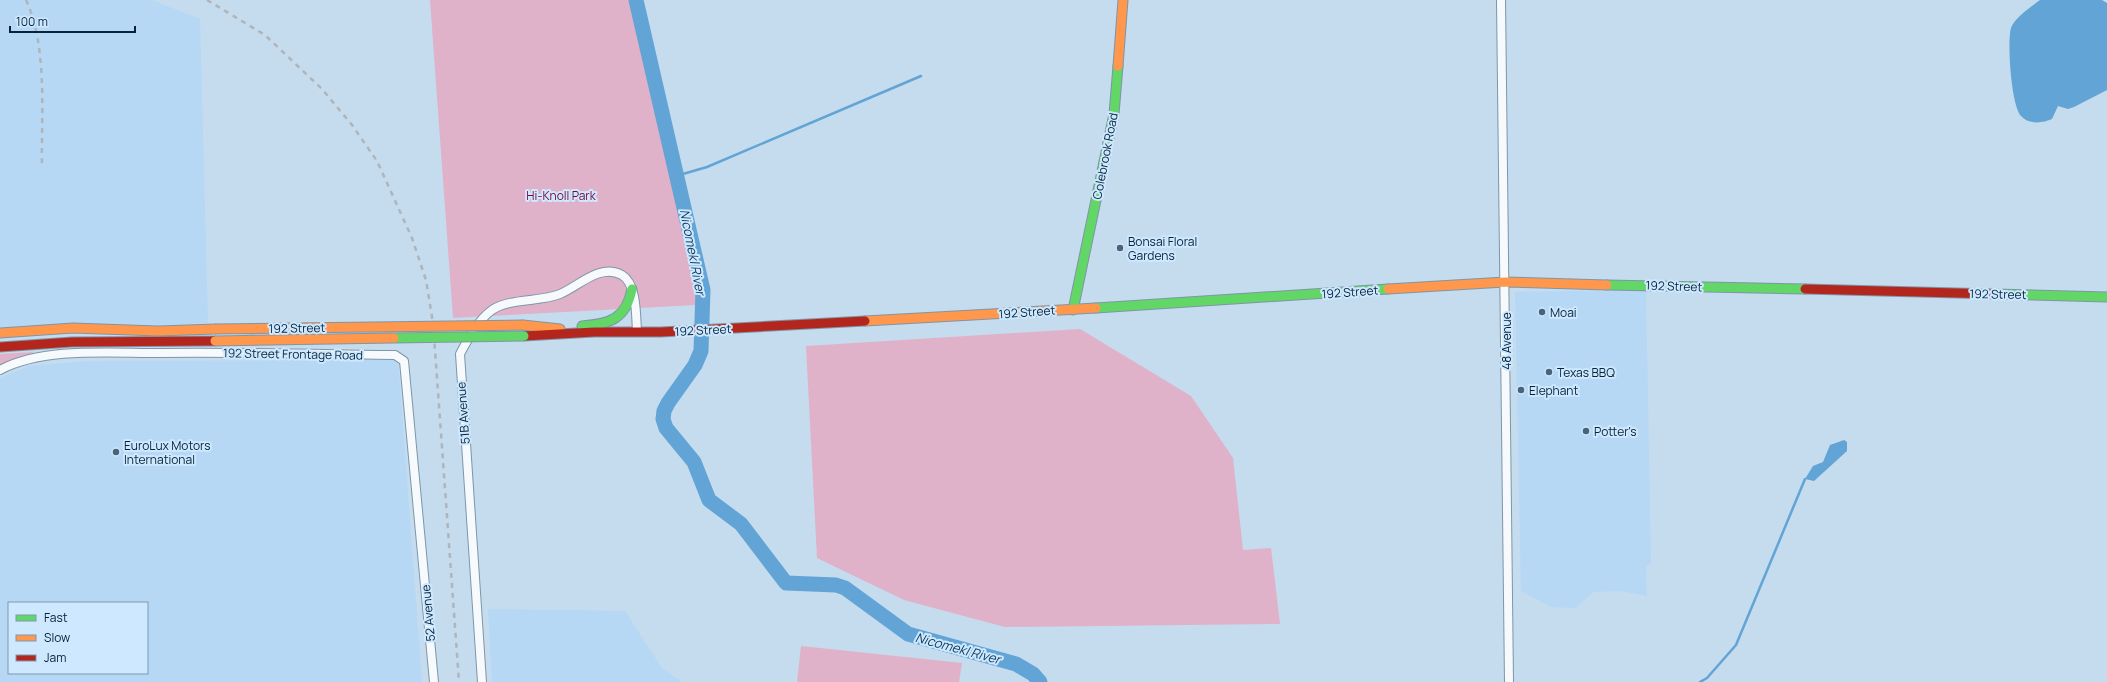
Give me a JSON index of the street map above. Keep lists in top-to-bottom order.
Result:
{
  "streets": {
    "main road": ["Colebrook Road", "192 Street"],
    "street": [
      "48 Avenue",
      "192 Street Frontage Road",
      "51B Avenue",
      "52 Avenue"
    ]
  },
  "crossings": [
    ["Colebrook Road", "192 Street"],
    ["192 Street", "48 Avenue"],
    ["192 Street Frontage Road", "52 Avenue"]
  ],
  "water": ["Nicomekl River"],
  "parks": ["Hi-Knoll Park"],
  "places": [
    "Bonsai Floral Gardens",
    "Moai",
    "Texas BBQ",
    "Elephant",
    "Potter's",
    "EuroLux Motors International"
  ],
  "legend": ["Fast", "Slow", "Jam"],
  "scale_bar": "100 m"
}
